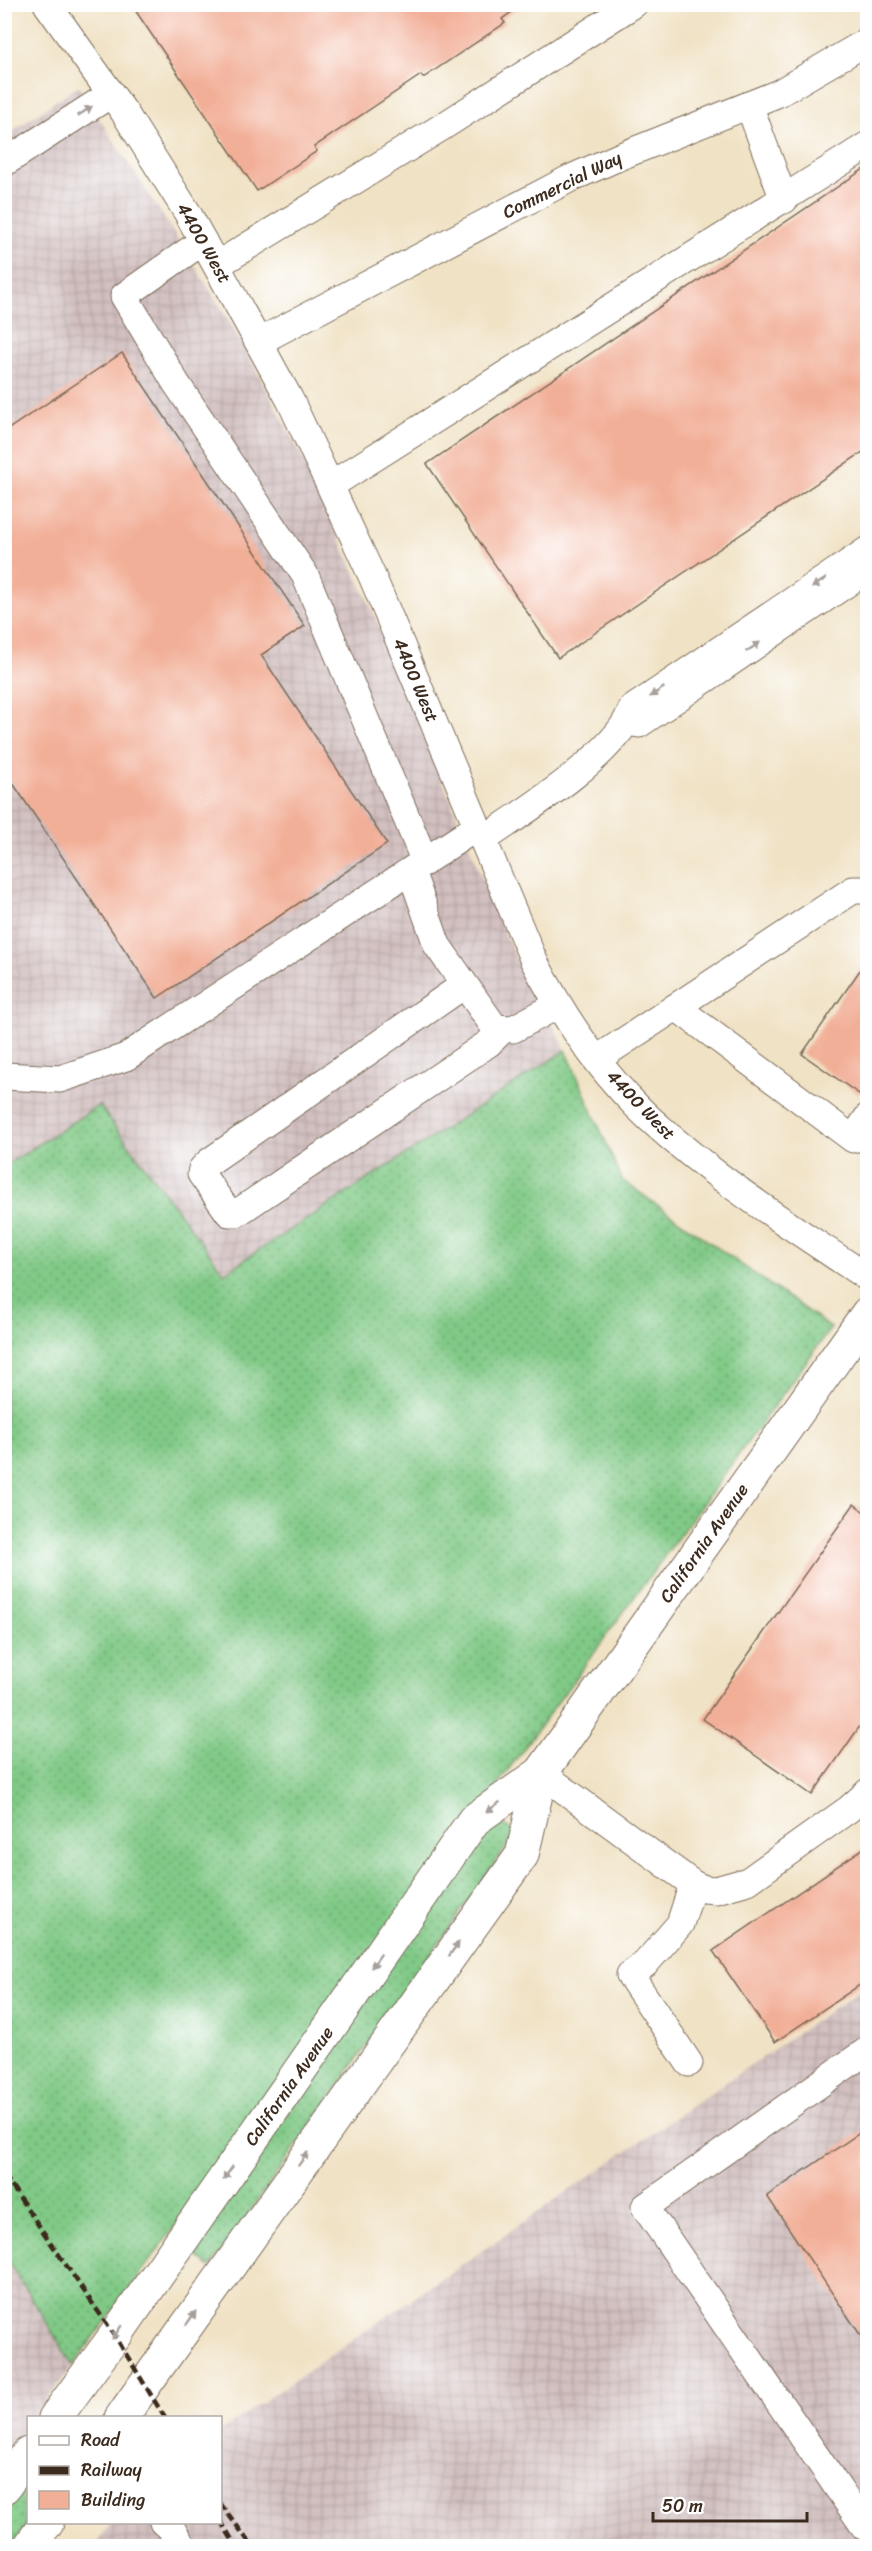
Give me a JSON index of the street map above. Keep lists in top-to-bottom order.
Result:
{
  "streets": {
    "main road": ["California Avenue"],
    "street": ["Commercial Way", "4400 West"]
  },
  "crossings": [
    ["Commercial Way", "4400 West"]
  ],
  "legend": ["Road", "Railway", "Building"],
  "scale_bar": "50 m"
}
